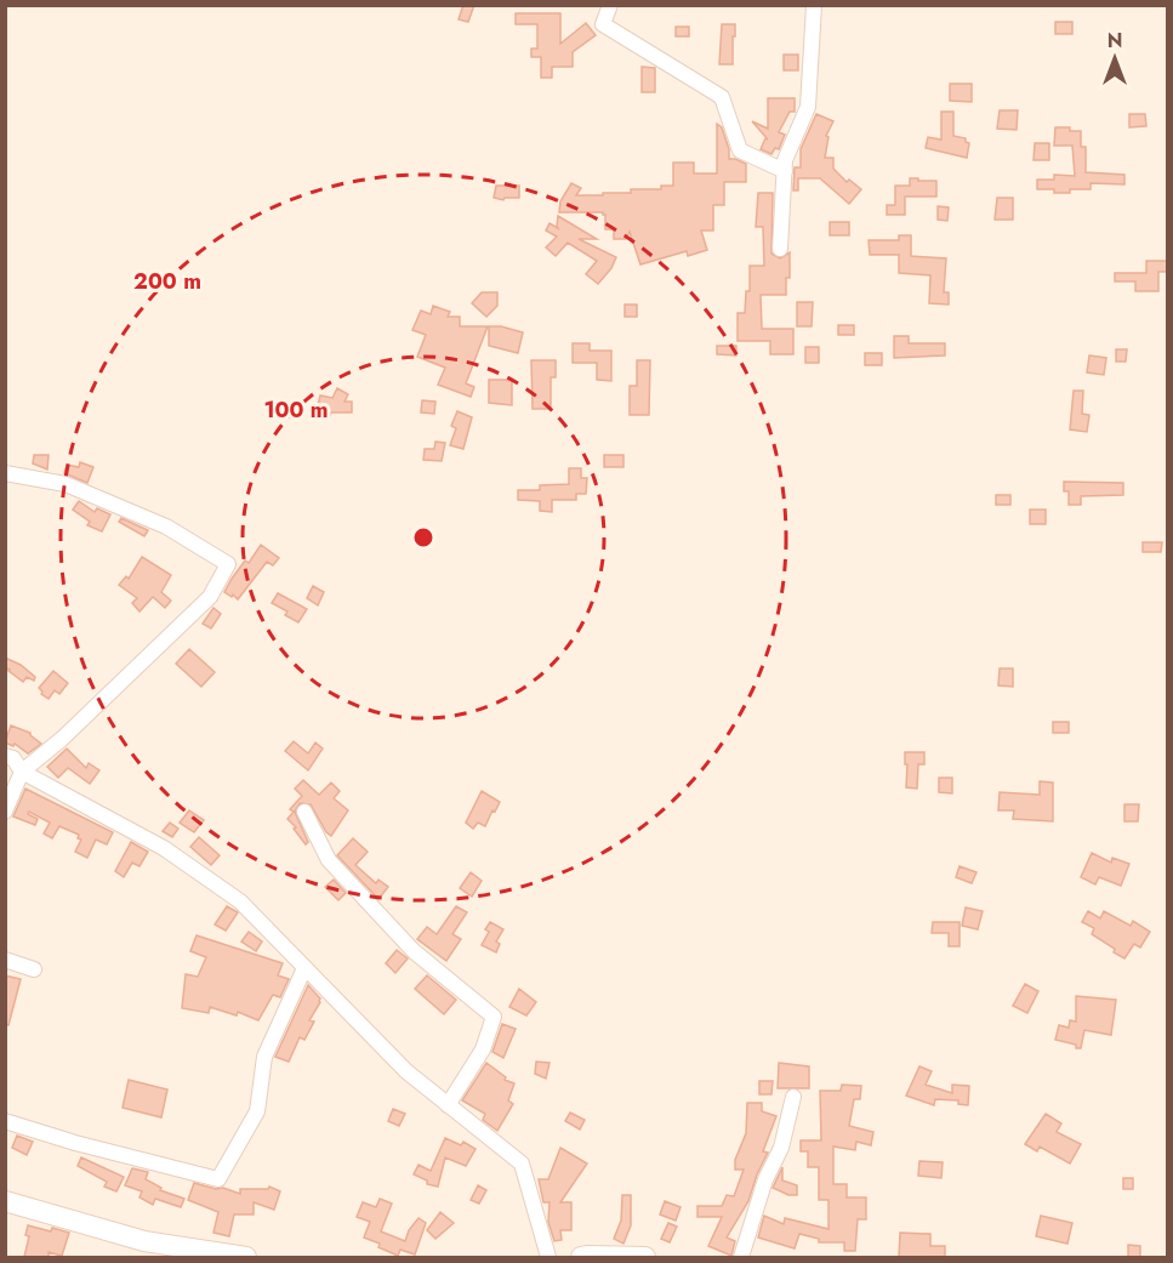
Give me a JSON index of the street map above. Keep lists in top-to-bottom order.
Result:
{
  "north": "top",
  "rings": ["200 m", "100 m"]
}
